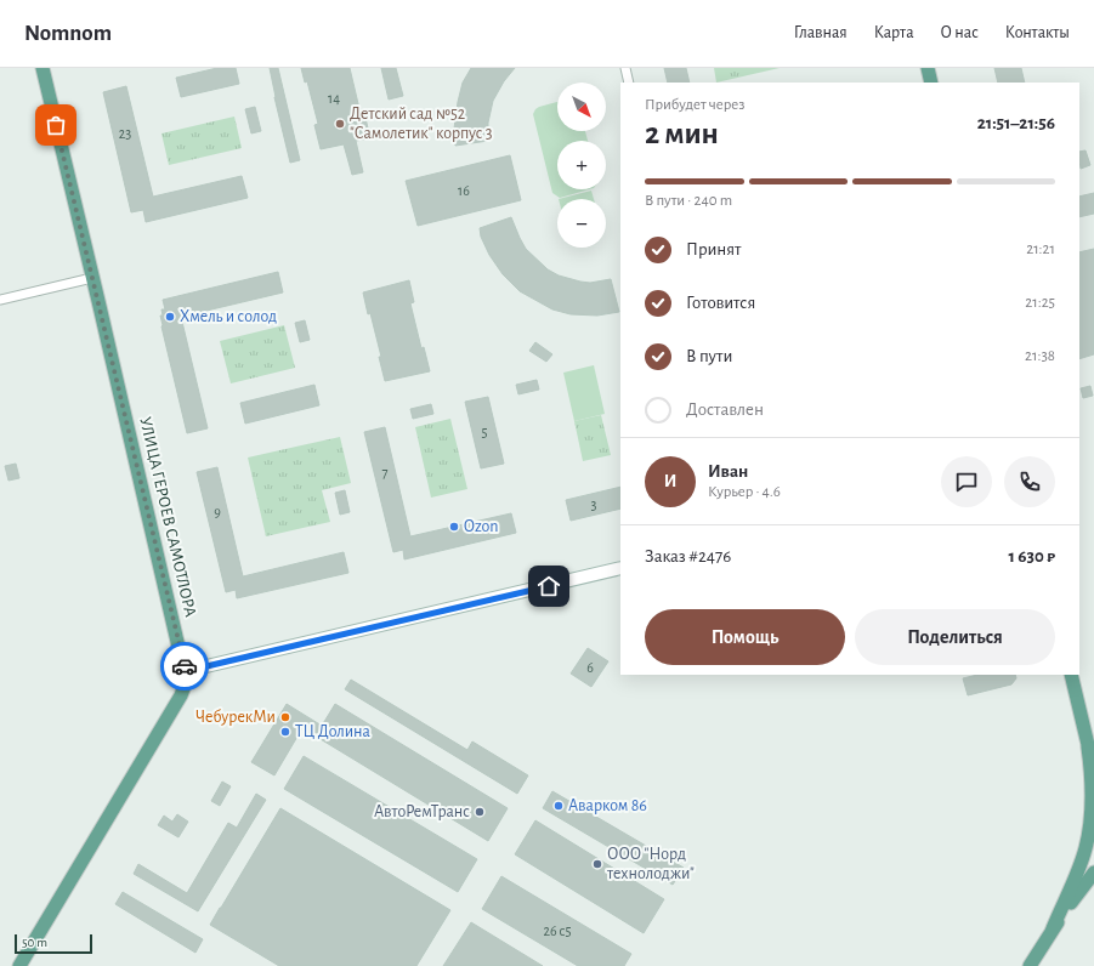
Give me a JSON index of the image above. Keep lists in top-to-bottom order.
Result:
{
  "streets": {
    "main road": ["УЛИЦА ГЕРОЕВ САМОТЛОРА"]
  },
  "places": [
    "Детский сад №52 \"Самолетик\" корпус 3",
    "Хмель и солод",
    "Ozon",
    "ЧебурекМи",
    "ТЦ Долина",
    "Аварком 86",
    "АвтоРемТранс",
    "ООО \"Норд технолоджи\""
  ],
  "house_numbers": [
    "14",
    "23",
    "16",
    "5",
    "7",
    "3",
    "9",
    "6",
    "26 с5"
  ],
  "scale_bar": "50 m",
  "north": "bottom right",
  "page": {
    "header": "Nomnom",
    "nav": [
      "Главная",
      "Карта",
      "О нас",
      "Контакты"
    ],
    "map_buttons": ["+", "−"],
    "heading": ["2 мин", "Прибудет через", "21:51–21:56"],
    "panel": [
      "Иван",
      "Курьер · 4.6",
      "Заказ #2476",
      "1 630 ₽"
    ],
    "bar": "В пути · 240 m",
    "list": [
      ["Принят", "21:21"],
      ["Готовится", "21:25"],
      ["В пути", "21:38"],
      "Доставлен"
    ],
    "round": "И",
    "buttons": ["Помощь", "Поделиться"],
    "scale": "50 m"
  }
}
